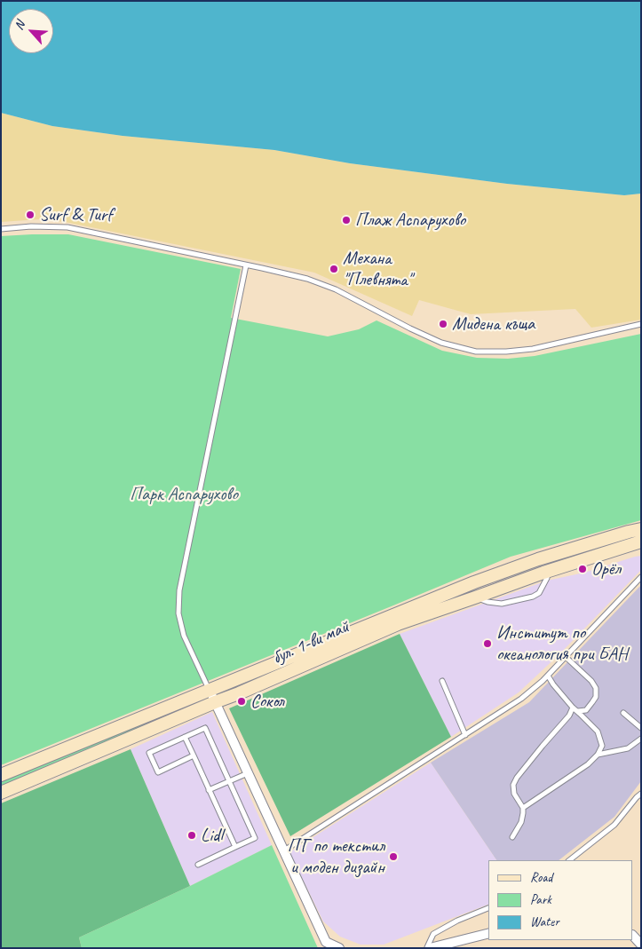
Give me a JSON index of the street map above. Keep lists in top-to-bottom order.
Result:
{
  "streets": {
    "main road": ["бул. 1-ви май"]
  },
  "parks": ["Парк Аспарухово"],
  "places": [
    "Surf & Turf",
    "Плаж Аспарухово",
    "Механа \"Плевнята\"",
    "Мидена къща",
    "Орёл",
    "Институт по океанология при БАН",
    "Сокол",
    "Lidl",
    "ПГ по текстил и моден дизайн"
  ],
  "legend": ["Road", "Park", "Water"],
  "north": "top left"
}
